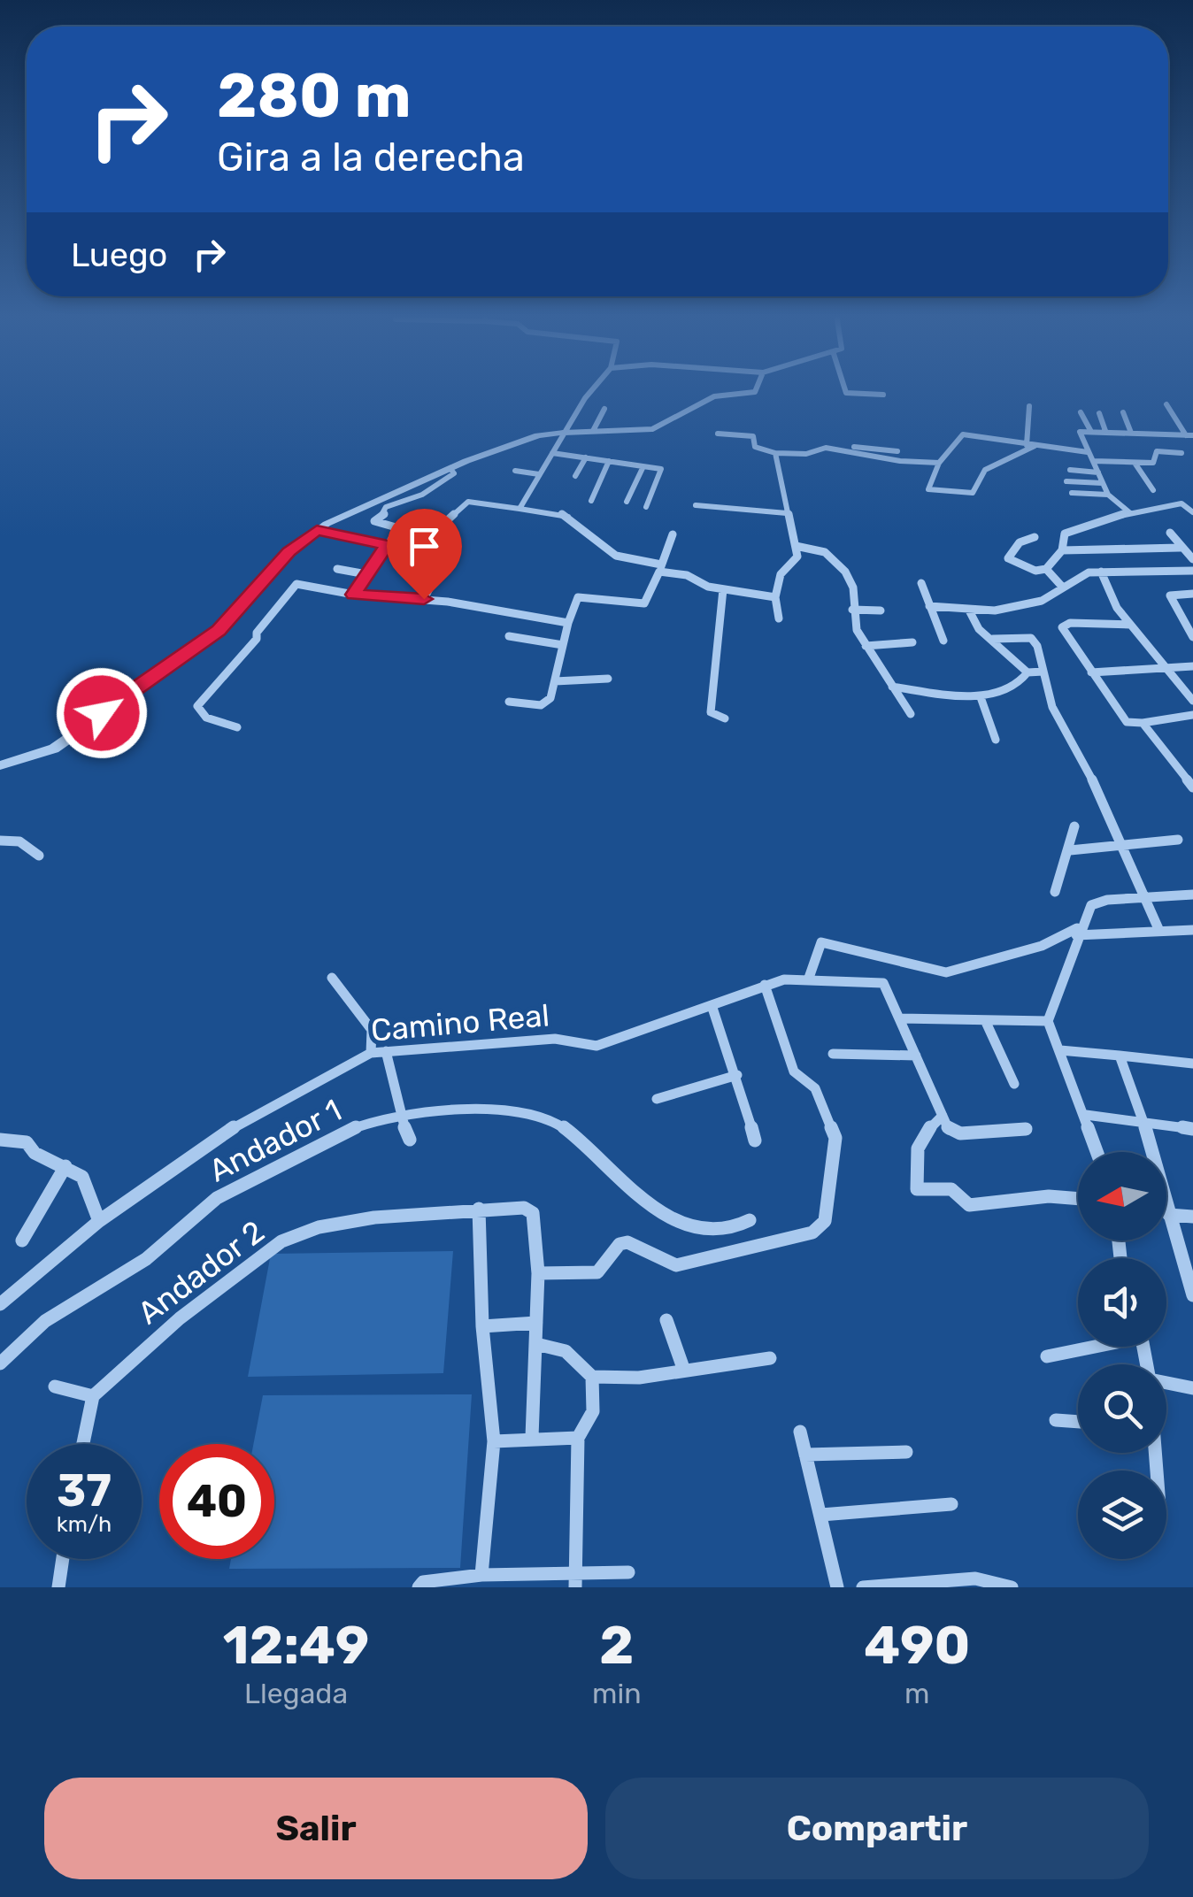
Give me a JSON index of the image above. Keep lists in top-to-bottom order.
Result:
{
  "streets": {
    "street": ["Camino Real", "Andador 1", "Andador 2"]
  },
  "north": "left",
  "page": {
    "turn": ["280 m", "Gira a la derecha"],
    "then": "Luego",
    "speed": "37 km/h",
    "limit": "40",
    "eta": [
      "12:49",
      "Llegada",
      "2",
      "min",
      "490",
      "m"
    ],
    "buttons": ["Salir", "Compartir"]
  }
}
